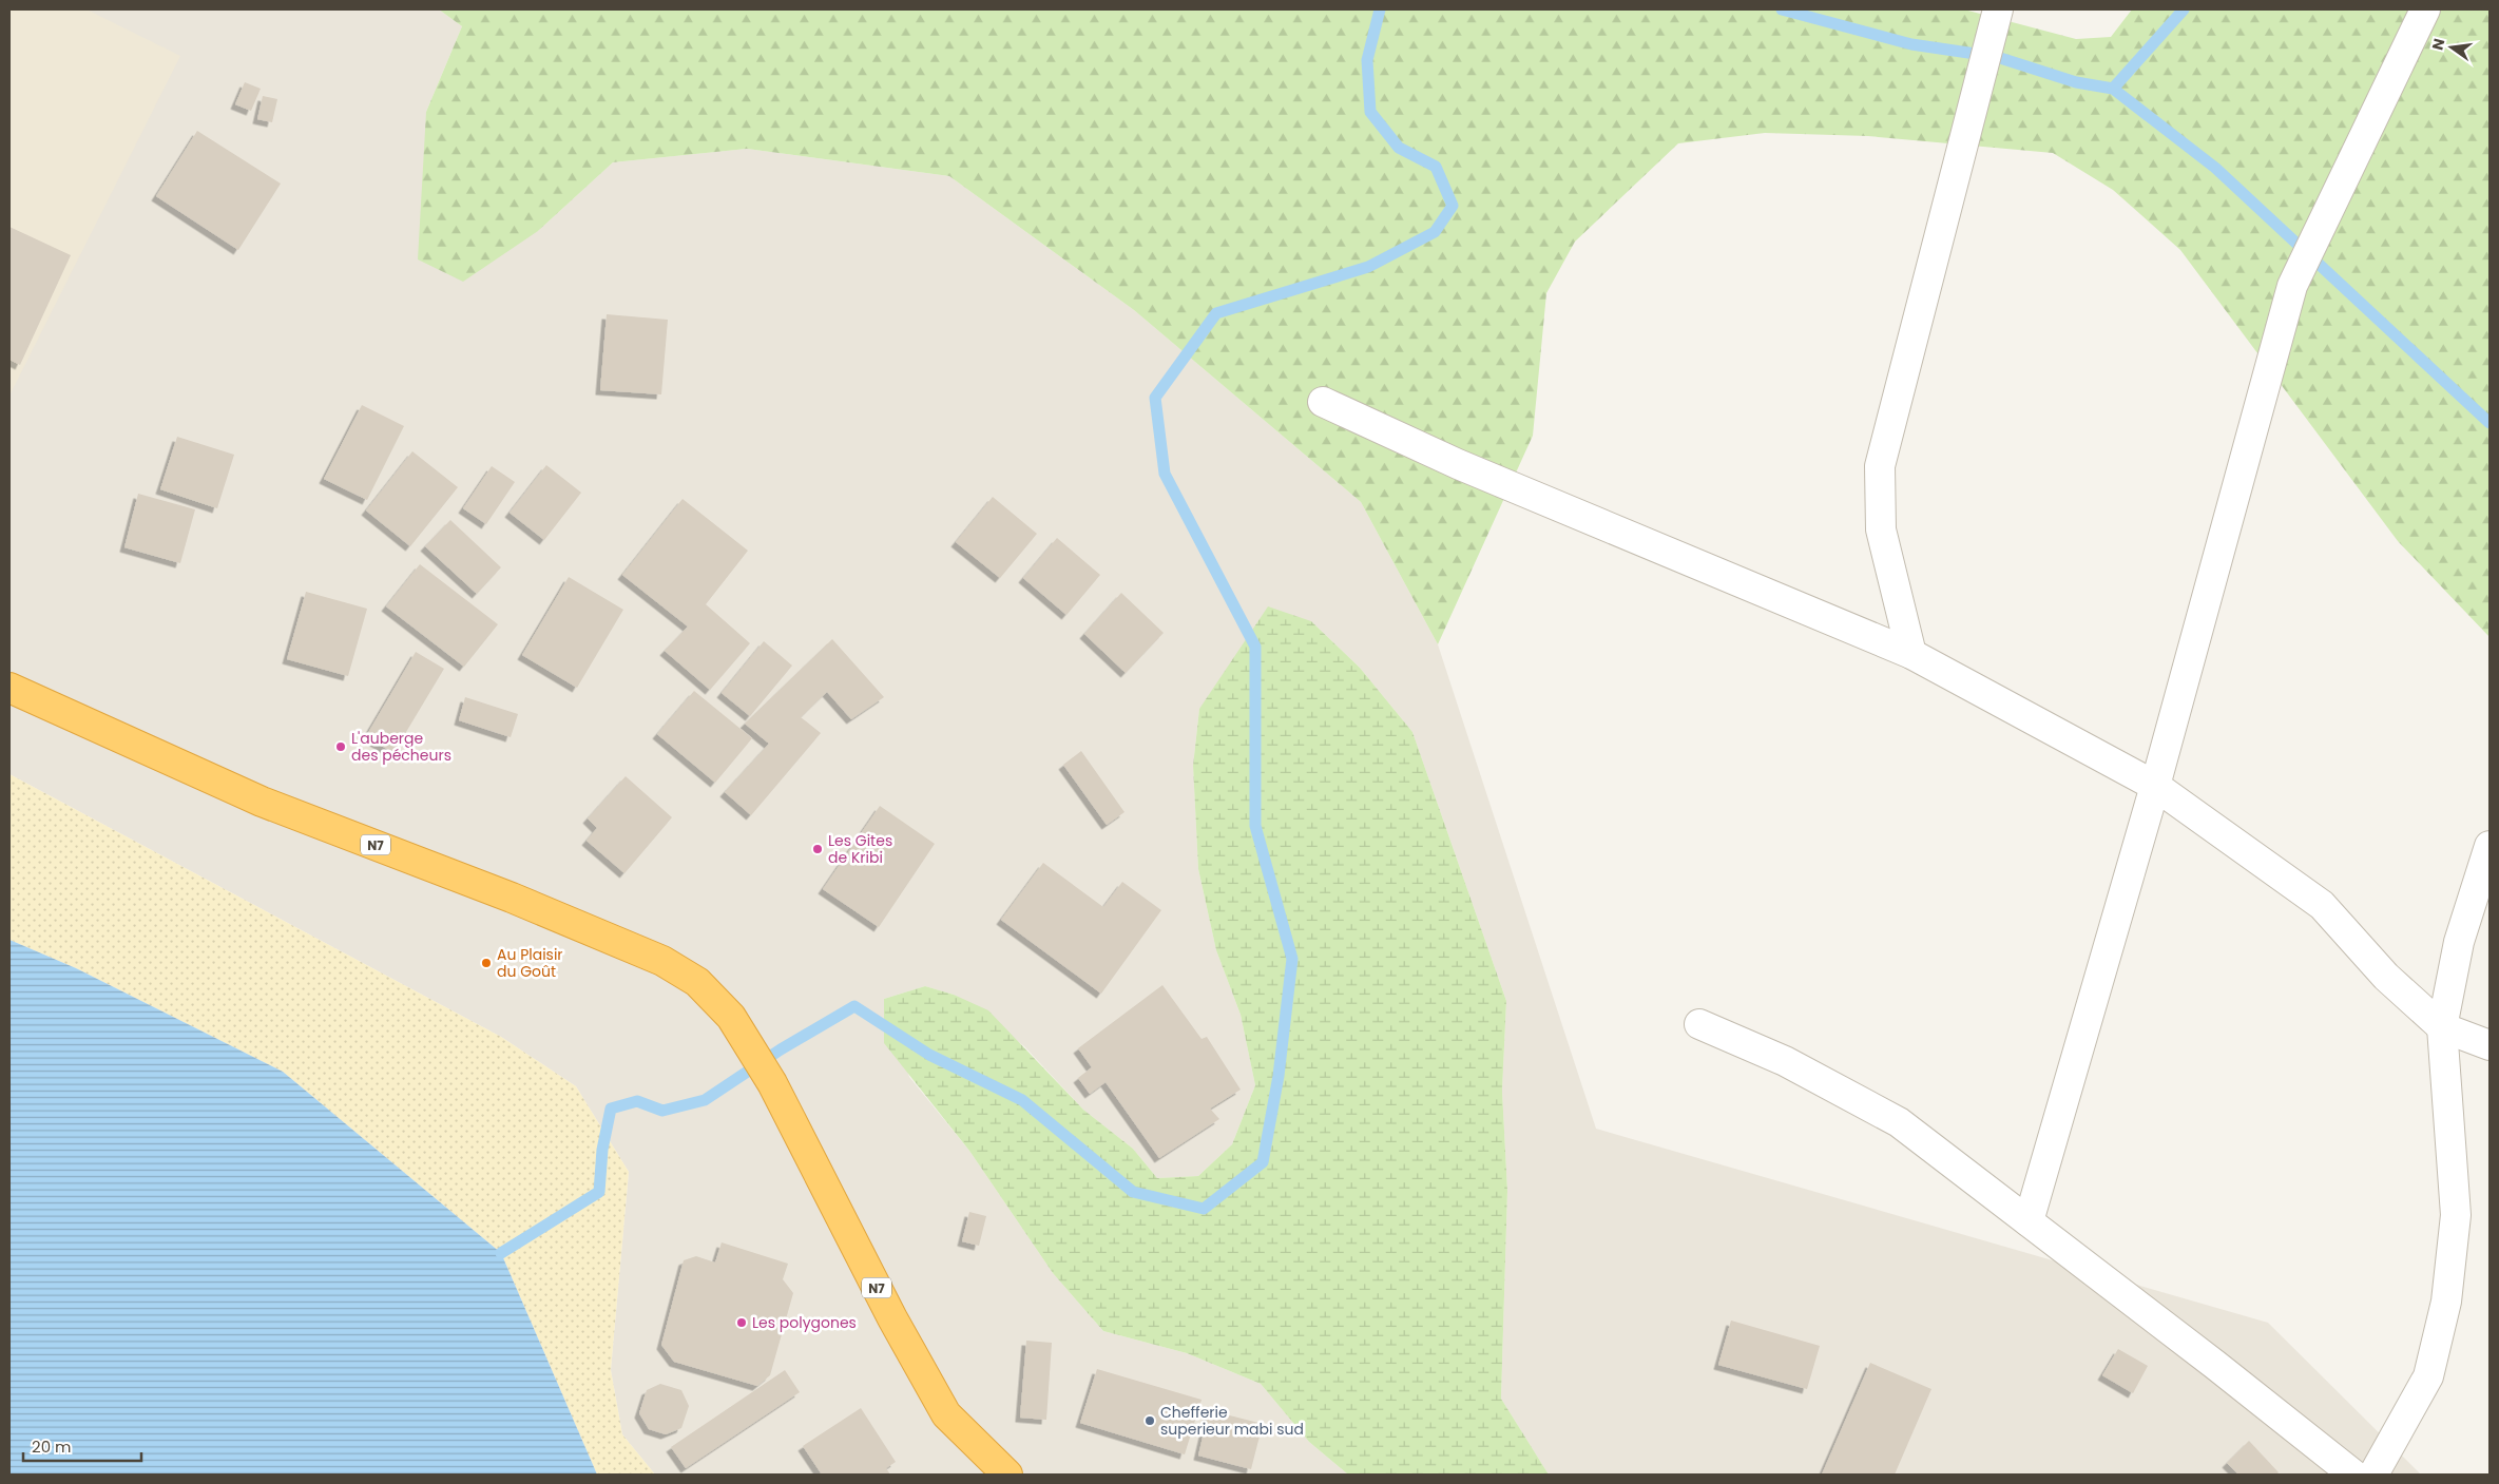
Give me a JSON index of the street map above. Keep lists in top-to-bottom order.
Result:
{
  "streets": {
    "highway": ["N7"]
  },
  "places": [
    "L'auberge des pécheurs",
    "Les Gites de Kribi",
    "Au Plaisir du Goût",
    "Les polygones",
    "Chefferie superieur mabi sud"
  ],
  "scale_bar": "20 m",
  "north": "left"
}
